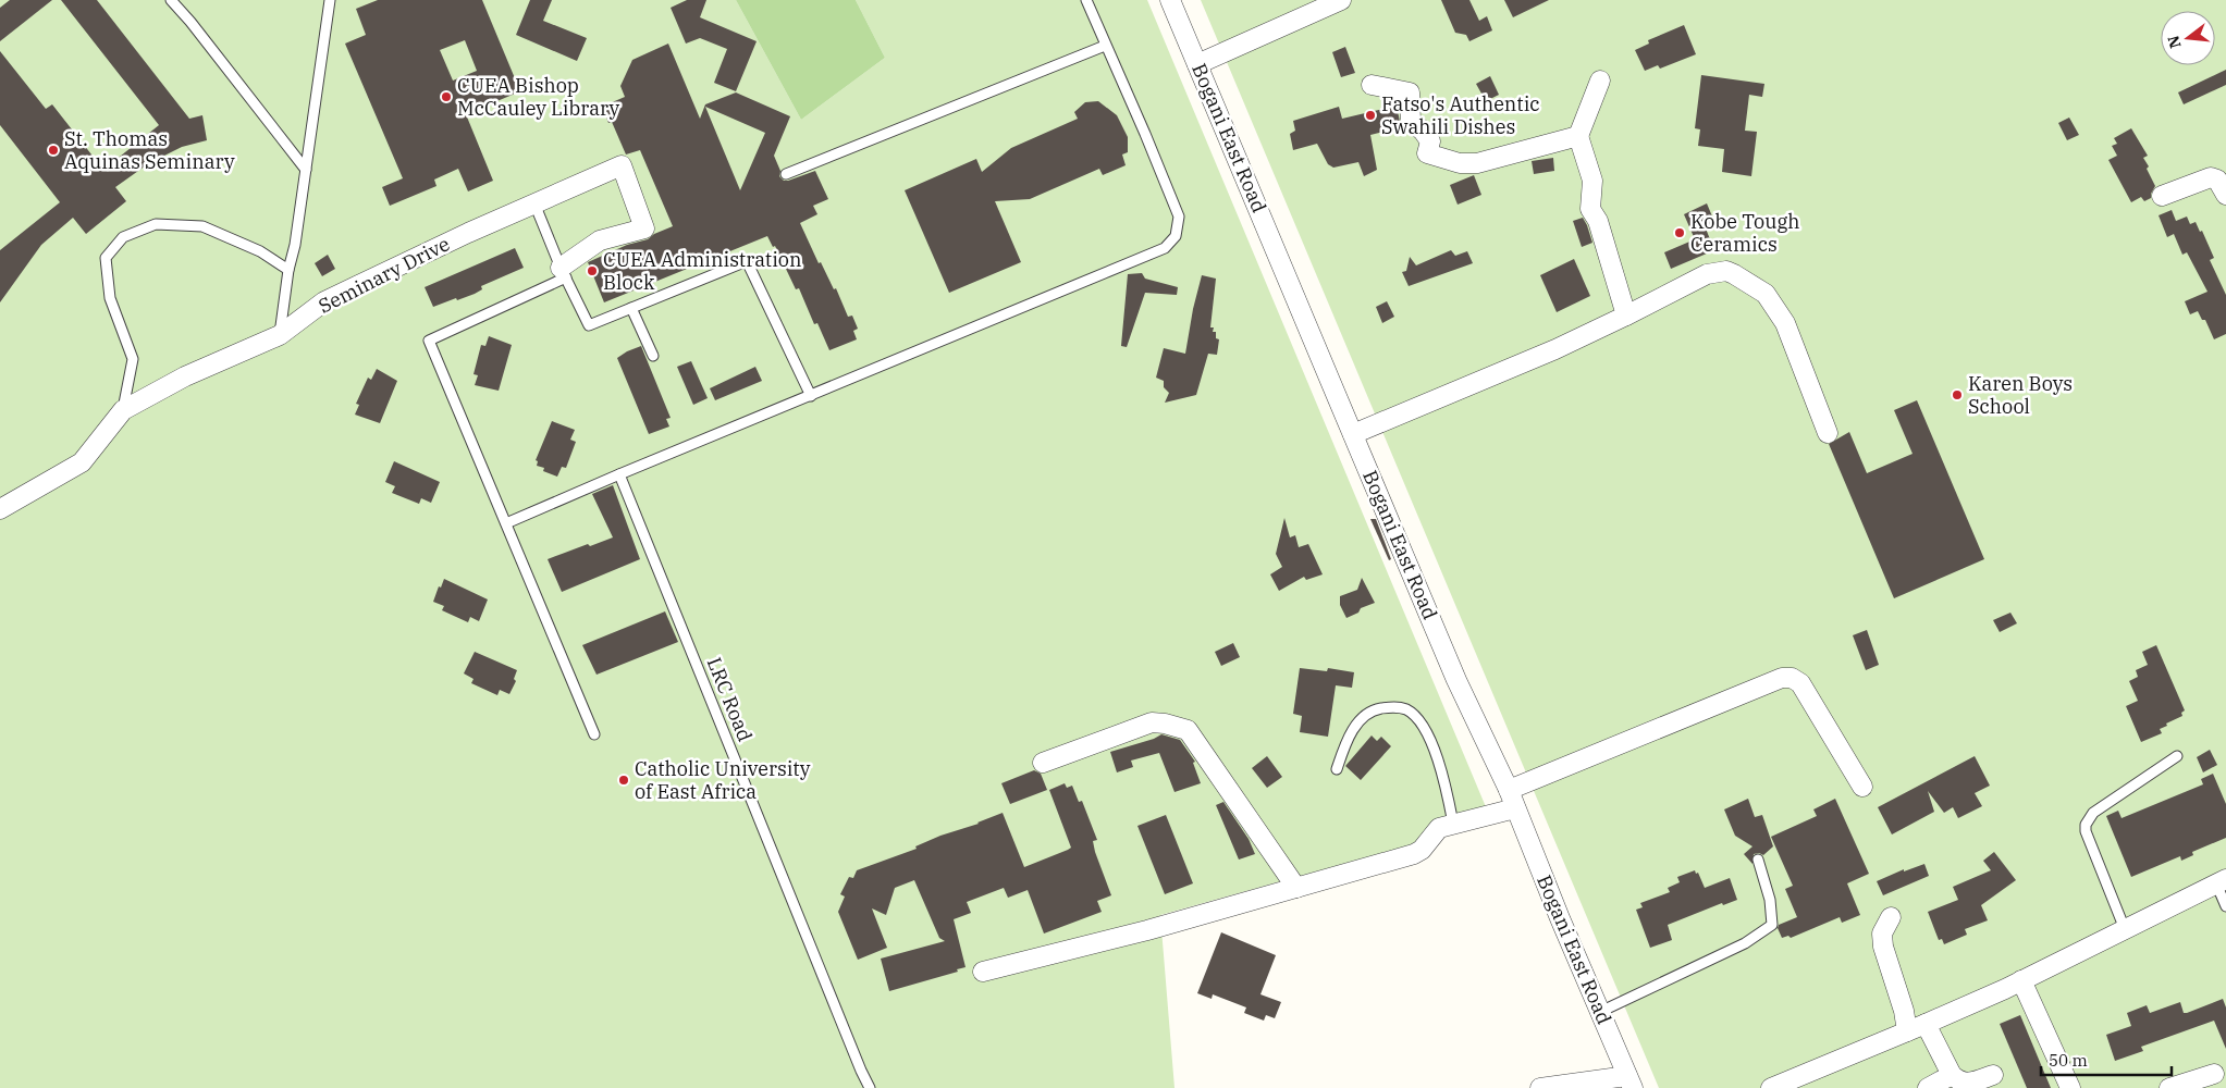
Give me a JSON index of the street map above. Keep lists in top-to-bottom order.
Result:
{
  "streets": {
    "street": ["Bogani East Road", "Seminary Drive"],
    "lane": ["LRC Road"]
  },
  "places": [
    "CUEA Bishop McCauley Library",
    "Fatso's Authentic Swahili Dishes",
    "St. Thomas Aquinas Seminary",
    "Kobe Tough Ceramics",
    "CUEA Administration Block",
    "Karen Boys School",
    "Catholic University of East Africa"
  ],
  "scale_bar": "50 m",
  "north": "left"
}
